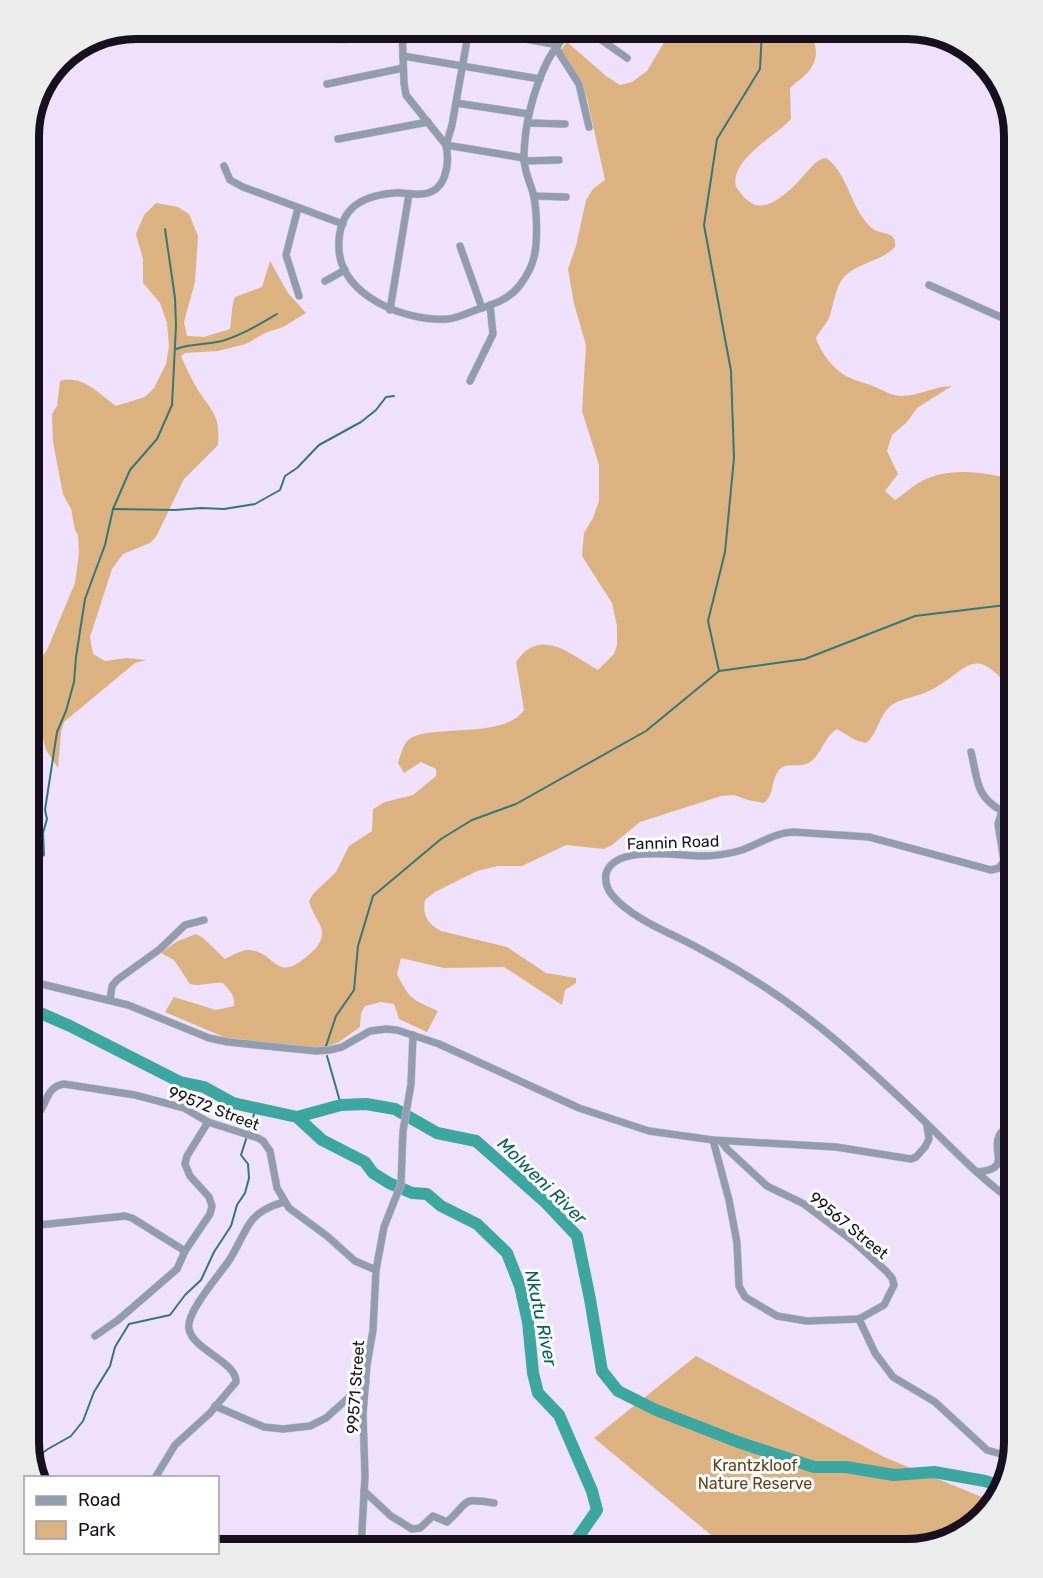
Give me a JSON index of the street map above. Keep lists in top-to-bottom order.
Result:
{
  "streets": {
    "street": [
      "Fannin Road",
      "99572 Street",
      "99567 Street",
      "99571 Street"
    ]
  },
  "water": ["Molweni River", "Nkutu River"],
  "parks": ["Krantzkloof Nature Reserve"],
  "legend": ["Road", "Park"]
}
